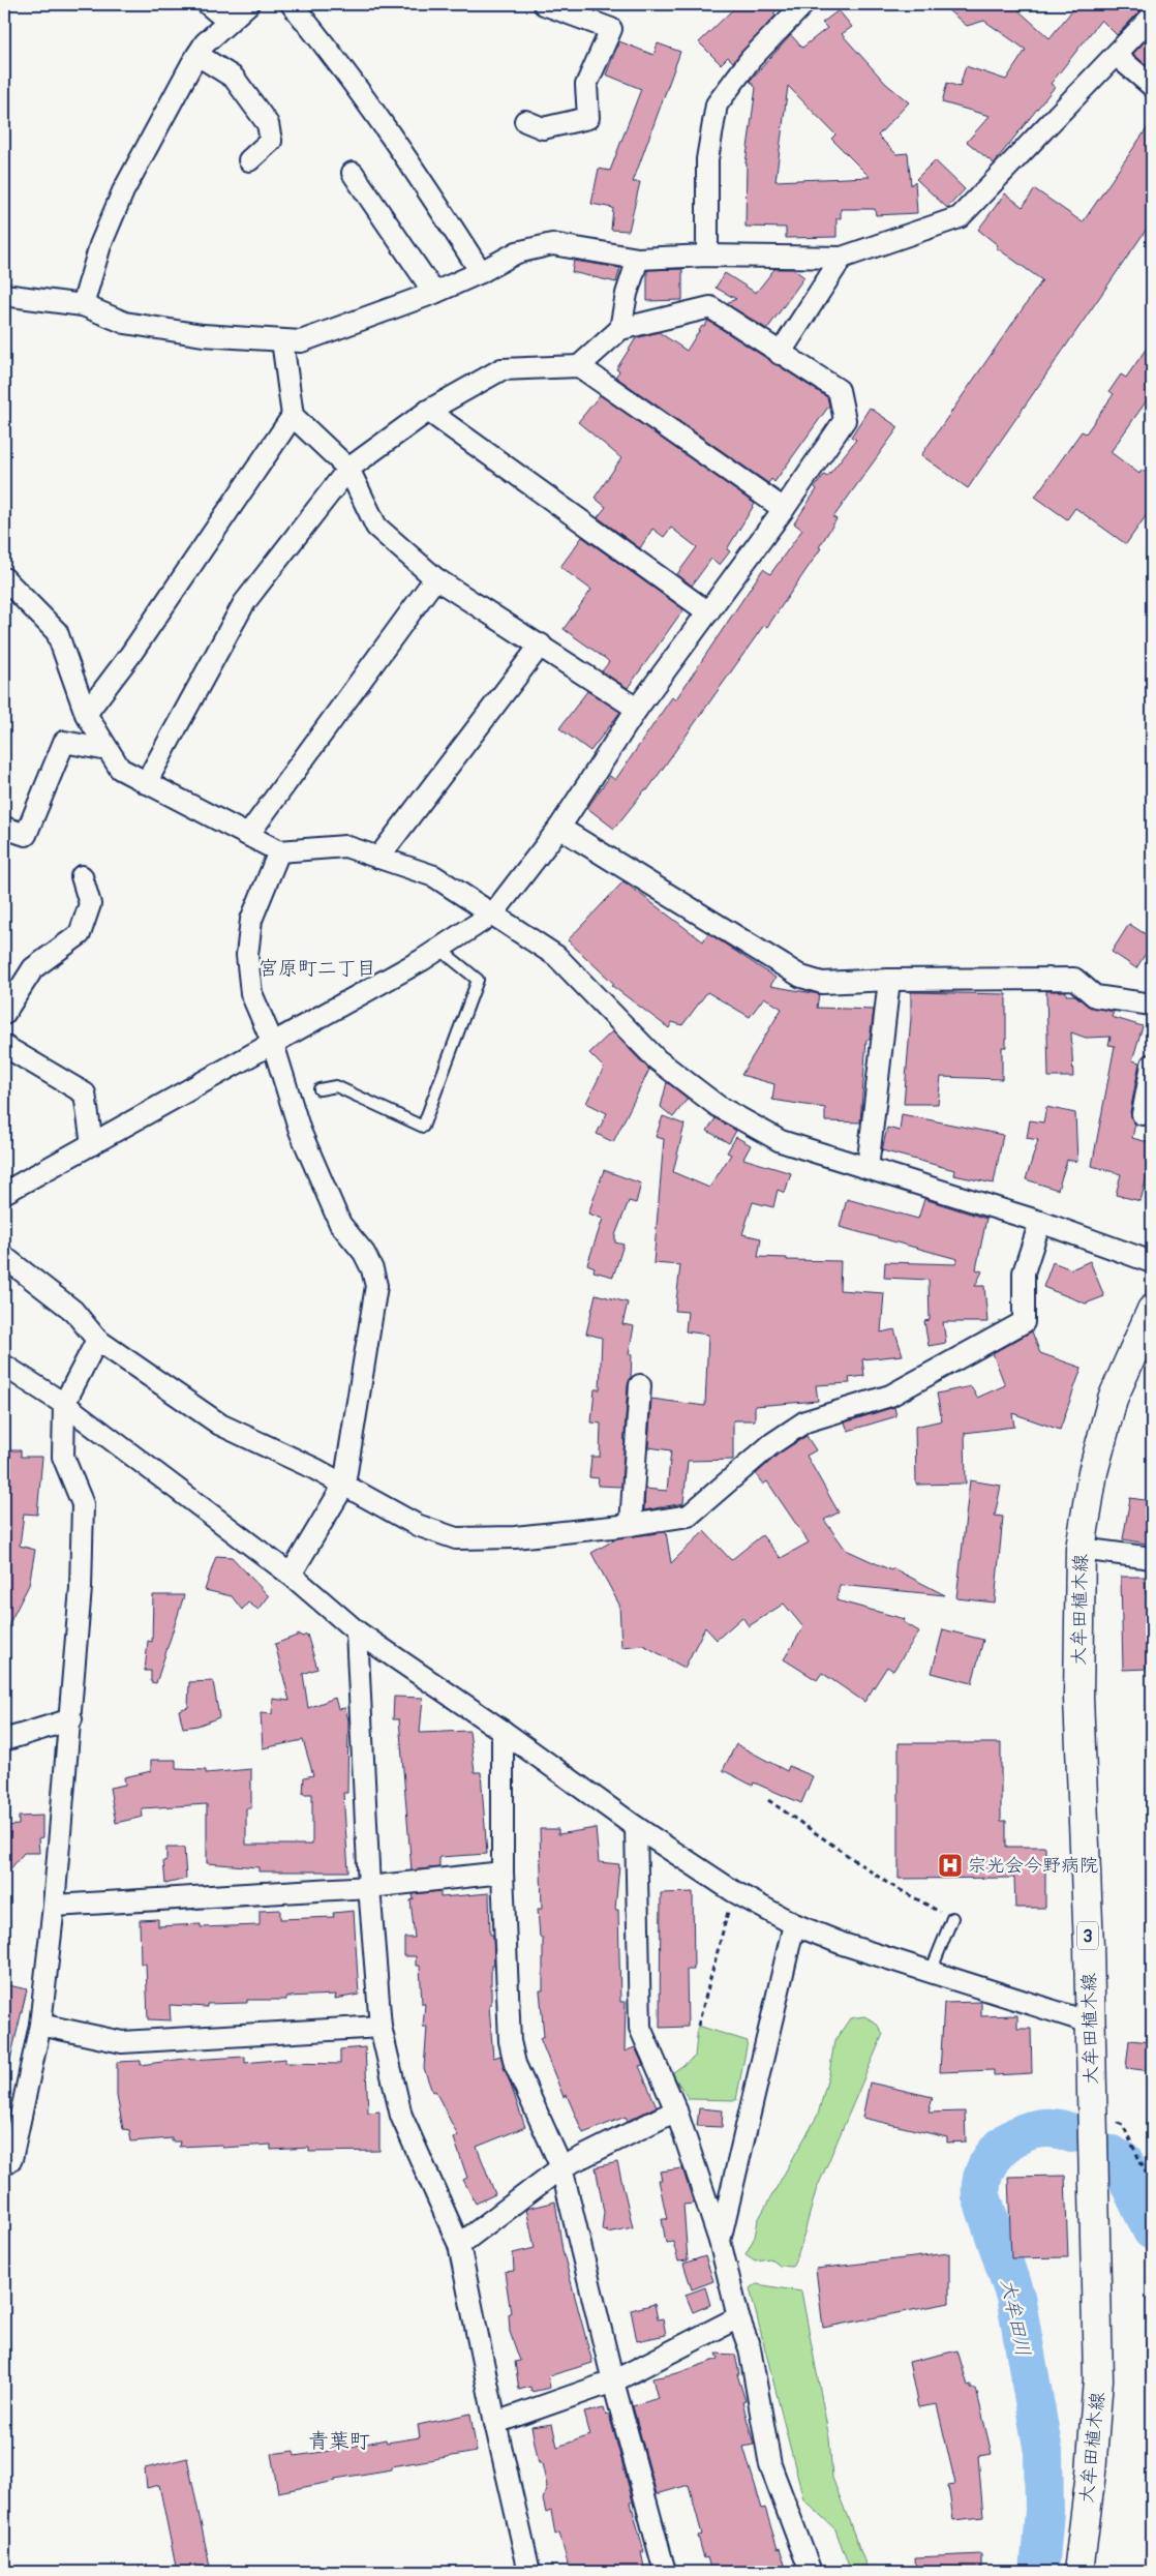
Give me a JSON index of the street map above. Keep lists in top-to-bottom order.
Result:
{
  "streets": {
    "main road": ["大牟田植木線", "3"]
  },
  "districts": ["宮原町二丁目", "青葉町"],
  "water": ["大牟田川"],
  "places": {
    "hospital": ["宗光会今野病院"]
  }
}
